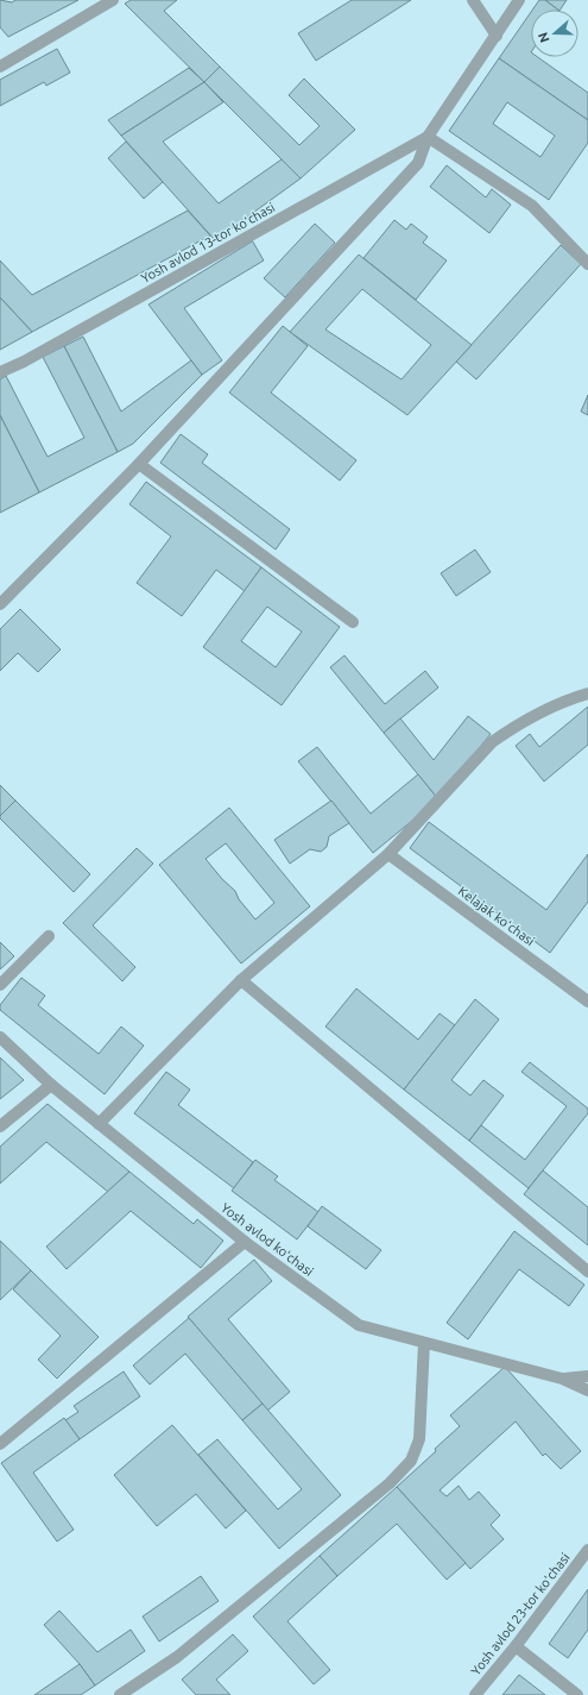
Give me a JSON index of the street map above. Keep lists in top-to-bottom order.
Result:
{
  "streets": {
    "street": [
      "Yosh avlod 13-tor koʻchasi",
      "Kelajak koʻchasi",
      "Yosh avlod koʻchasi",
      "Yosh avlod 23-tor koʻchasi"
    ]
  },
  "north": "left"
}
